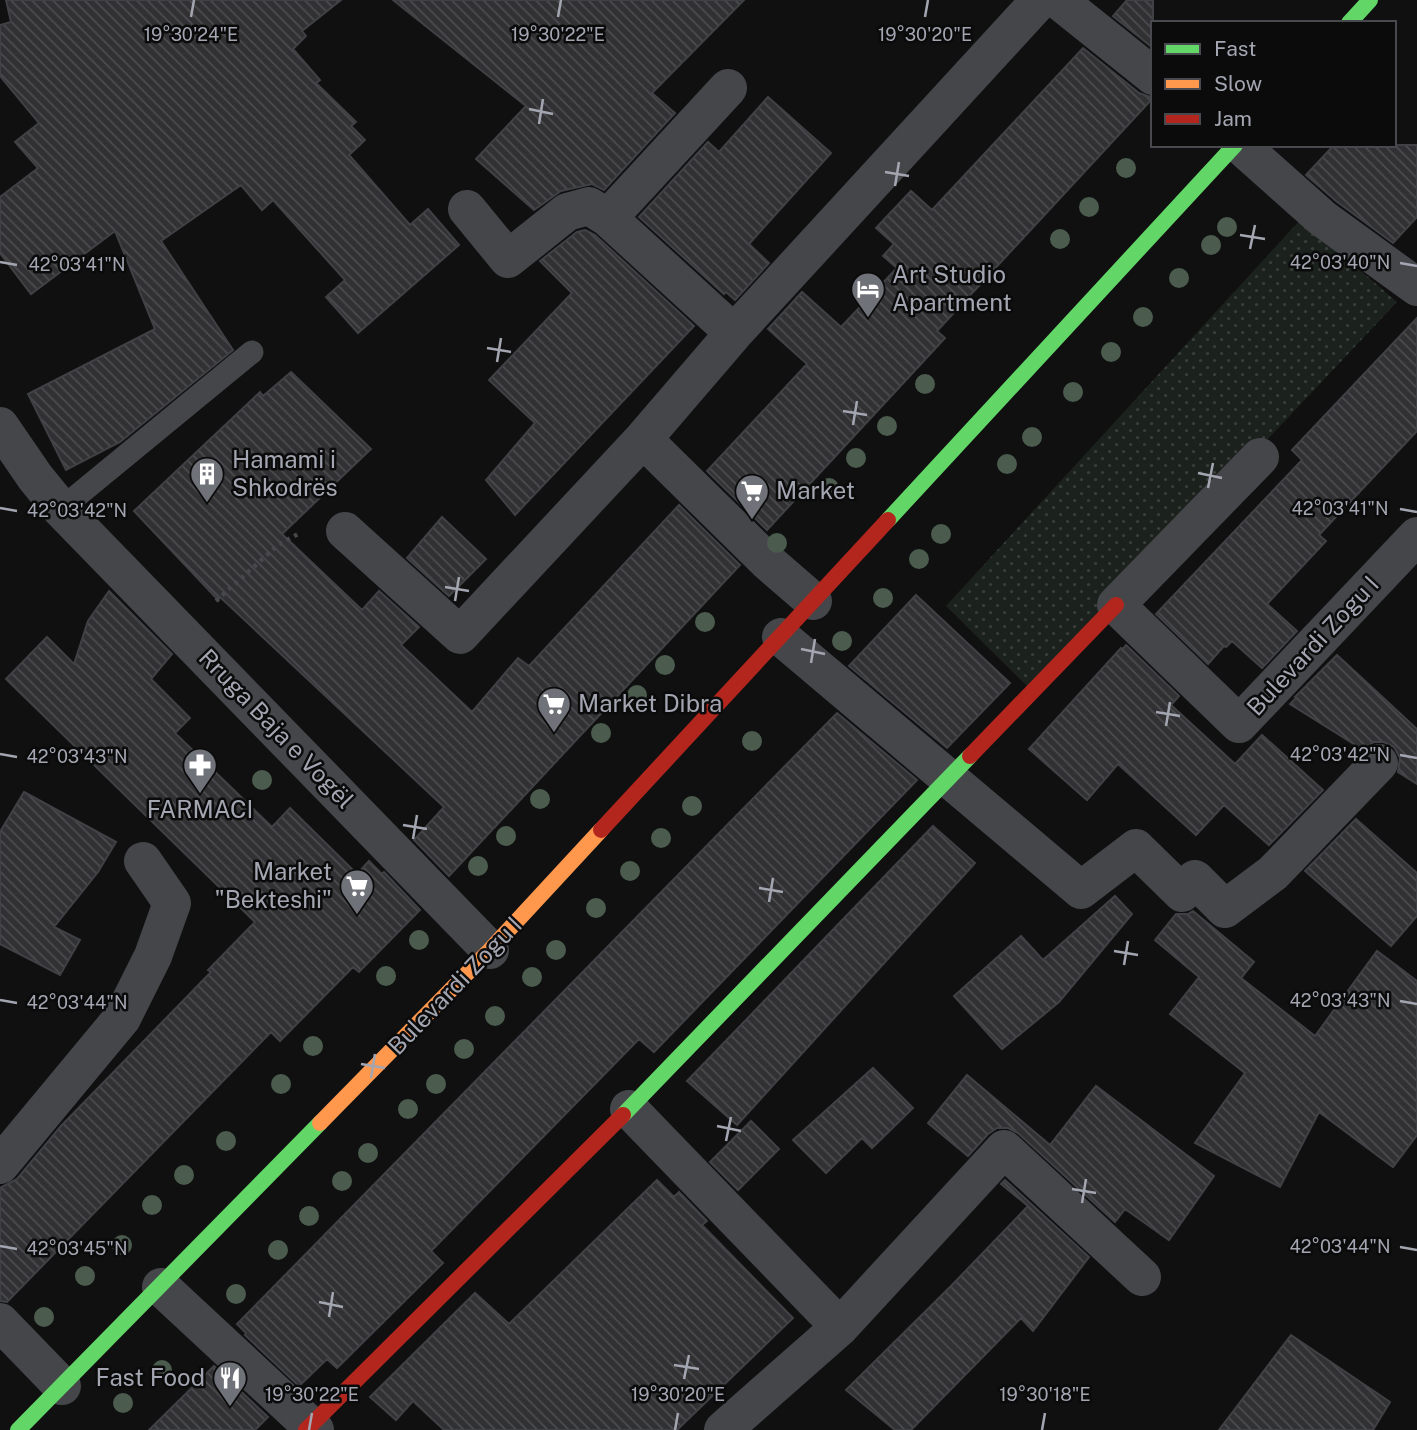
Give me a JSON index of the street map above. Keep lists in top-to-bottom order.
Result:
{
  "streets": {
    "main road": ["Bulevardi Zogu I"],
    "street": ["Rruga Baja e Vogël"]
  },
  "crossings": [
    ["Bulevardi Zogu I", "Rruga Baja e Vogël"]
  ],
  "places": {
    "hotel": ["Art Studio Apartment"],
    "building": ["Hamami i Shkodrës"],
    "supermarket": ["Market", "Market Dibra", "Market \"Bekteshi\""],
    "pharmacy": ["FARMACI"],
    "restaurant": ["Fast Food"]
  },
  "legend": ["Fast", "Slow", "Jam"],
  "coordinates": [
    "19°30'22\"E",
    "19°30'20\"E",
    "19°30'24\"E",
    "42°03'40\"N",
    "42°03'41\"N",
    "42°03'42\"N",
    "42°03'43\"N",
    "42°03'44\"N",
    "42°03'45\"N",
    "19°30'18\"E"
  ]
}
